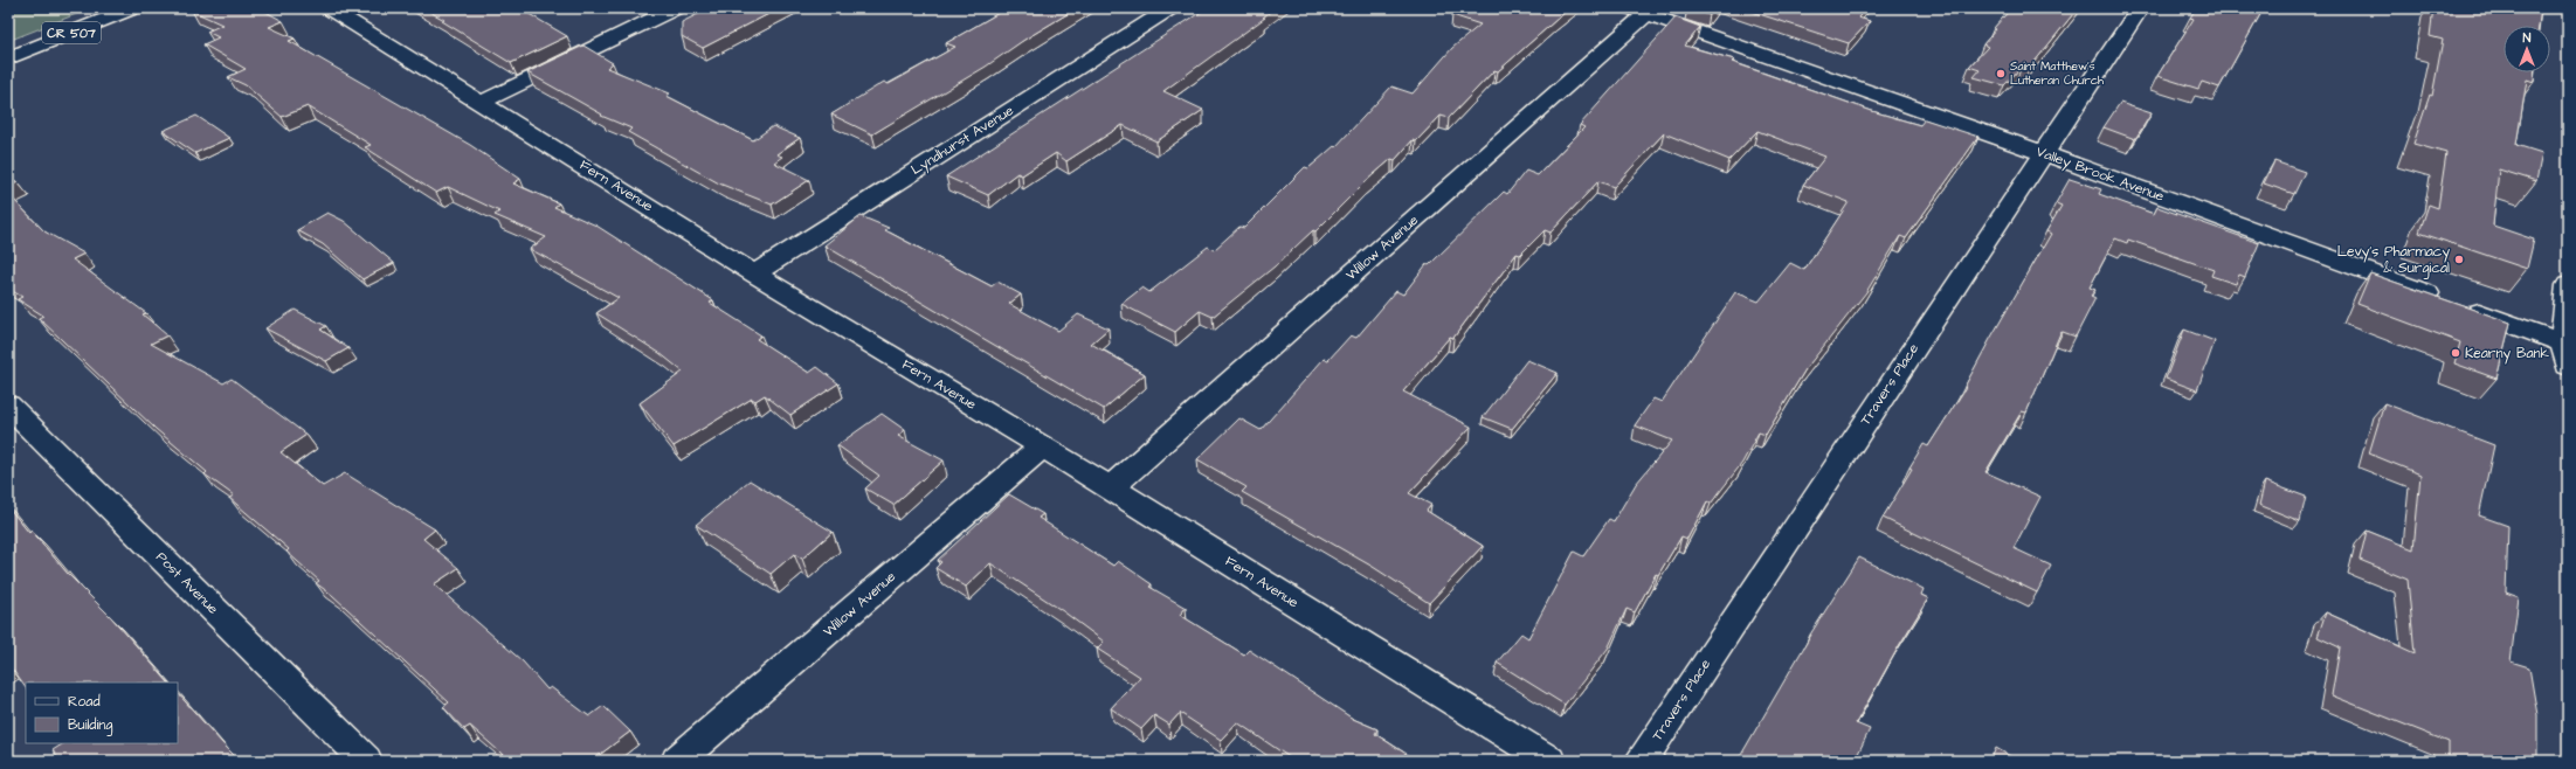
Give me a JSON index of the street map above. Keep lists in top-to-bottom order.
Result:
{
  "streets": {
    "street": [
      "CR 507",
      "Lyndhurst Avenue",
      "Valley Brook Avenue",
      "Fern Avenue",
      "Willow Avenue",
      "Travers Place",
      "Post Avenue"
    ]
  },
  "crossings": [
    ["Lyndhurst Avenue", "Fern Avenue"],
    ["Valley Brook Avenue", "Willow Avenue"],
    ["Valley Brook Avenue", "Travers Place"],
    ["Fern Avenue", "Willow Avenue"]
  ],
  "places": ["Saint Matthew's Lutheran Church", "Levy's Pharmacy & Surgical", "Kearny Bank"],
  "legend": ["Road", "Building"],
  "north": "top"
}
